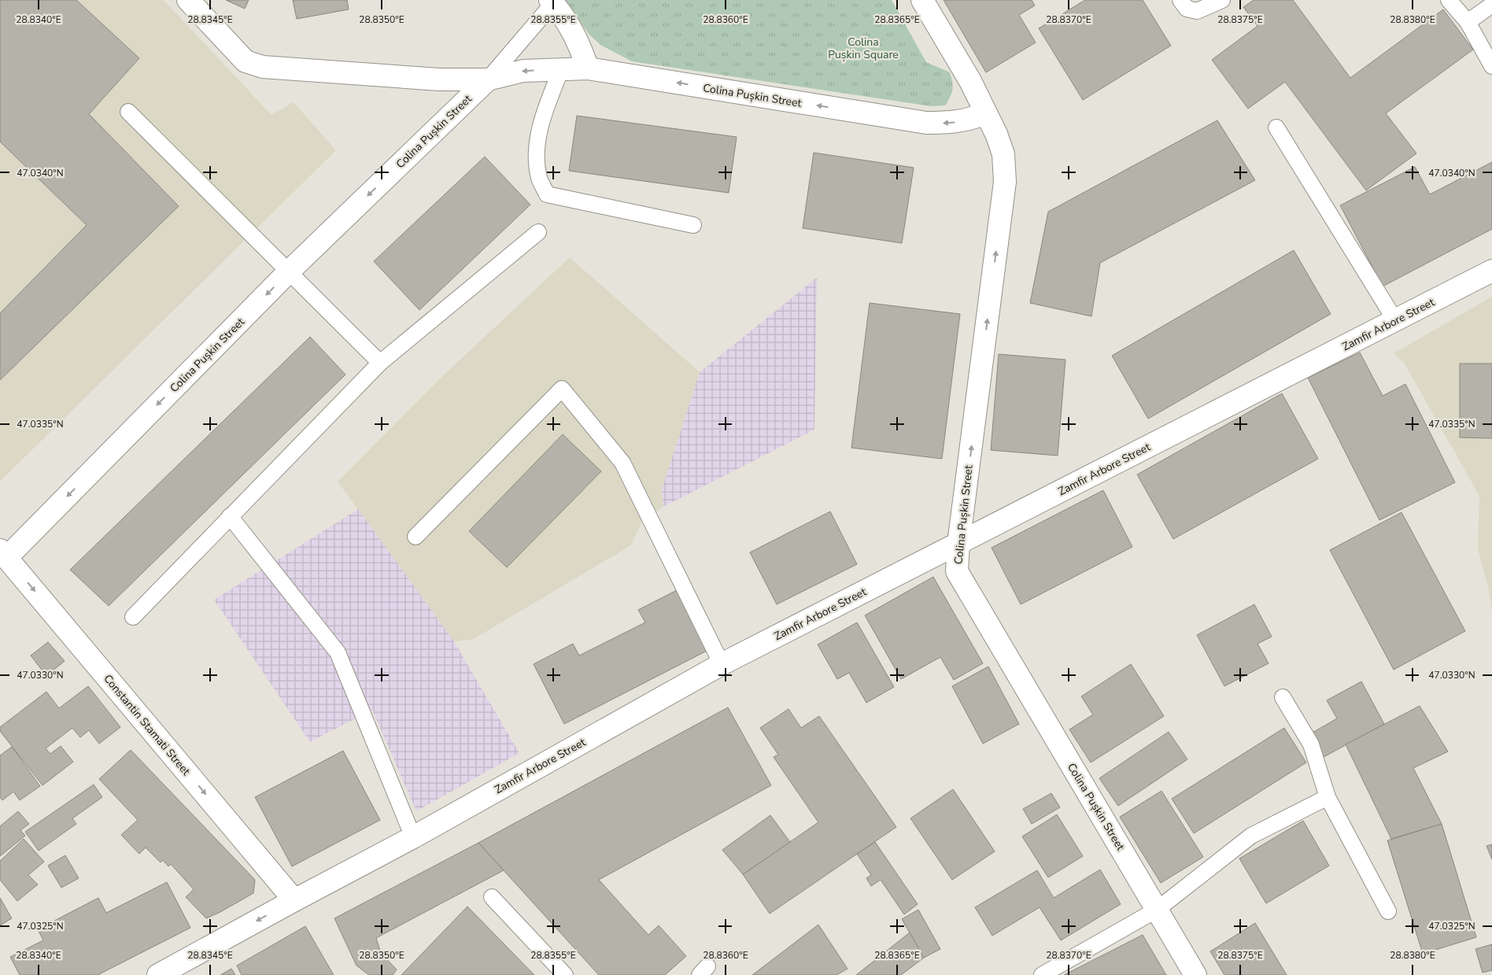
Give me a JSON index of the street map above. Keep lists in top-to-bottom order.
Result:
{
  "streets": {
    "street": ["Colina Pușkin Street", "Zamfir Arbore Street", "Constantin Stamati Street"]
  },
  "crossings": [
    ["Colina Pușkin Street", "Zamfir Arbore Street"],
    ["Colina Pușkin Street", "Constantin Stamati Street"],
    ["Zamfir Arbore Street", "Constantin Stamati Street"]
  ],
  "one_way": ["Constantin Stamati Street"],
  "parks": ["Colina Pușkin Square"],
  "coordinates": [
    "28.8340°E",
    "28.8345°E",
    "28.8350°E",
    "28.8355°E",
    "28.8360°E",
    "28.8365°E",
    "28.8370°E",
    "28.8375°E",
    "28.8380°E",
    "47.0340°N",
    "47.0335°N",
    "47.0330°N",
    "47.0325°N"
  ]
}
